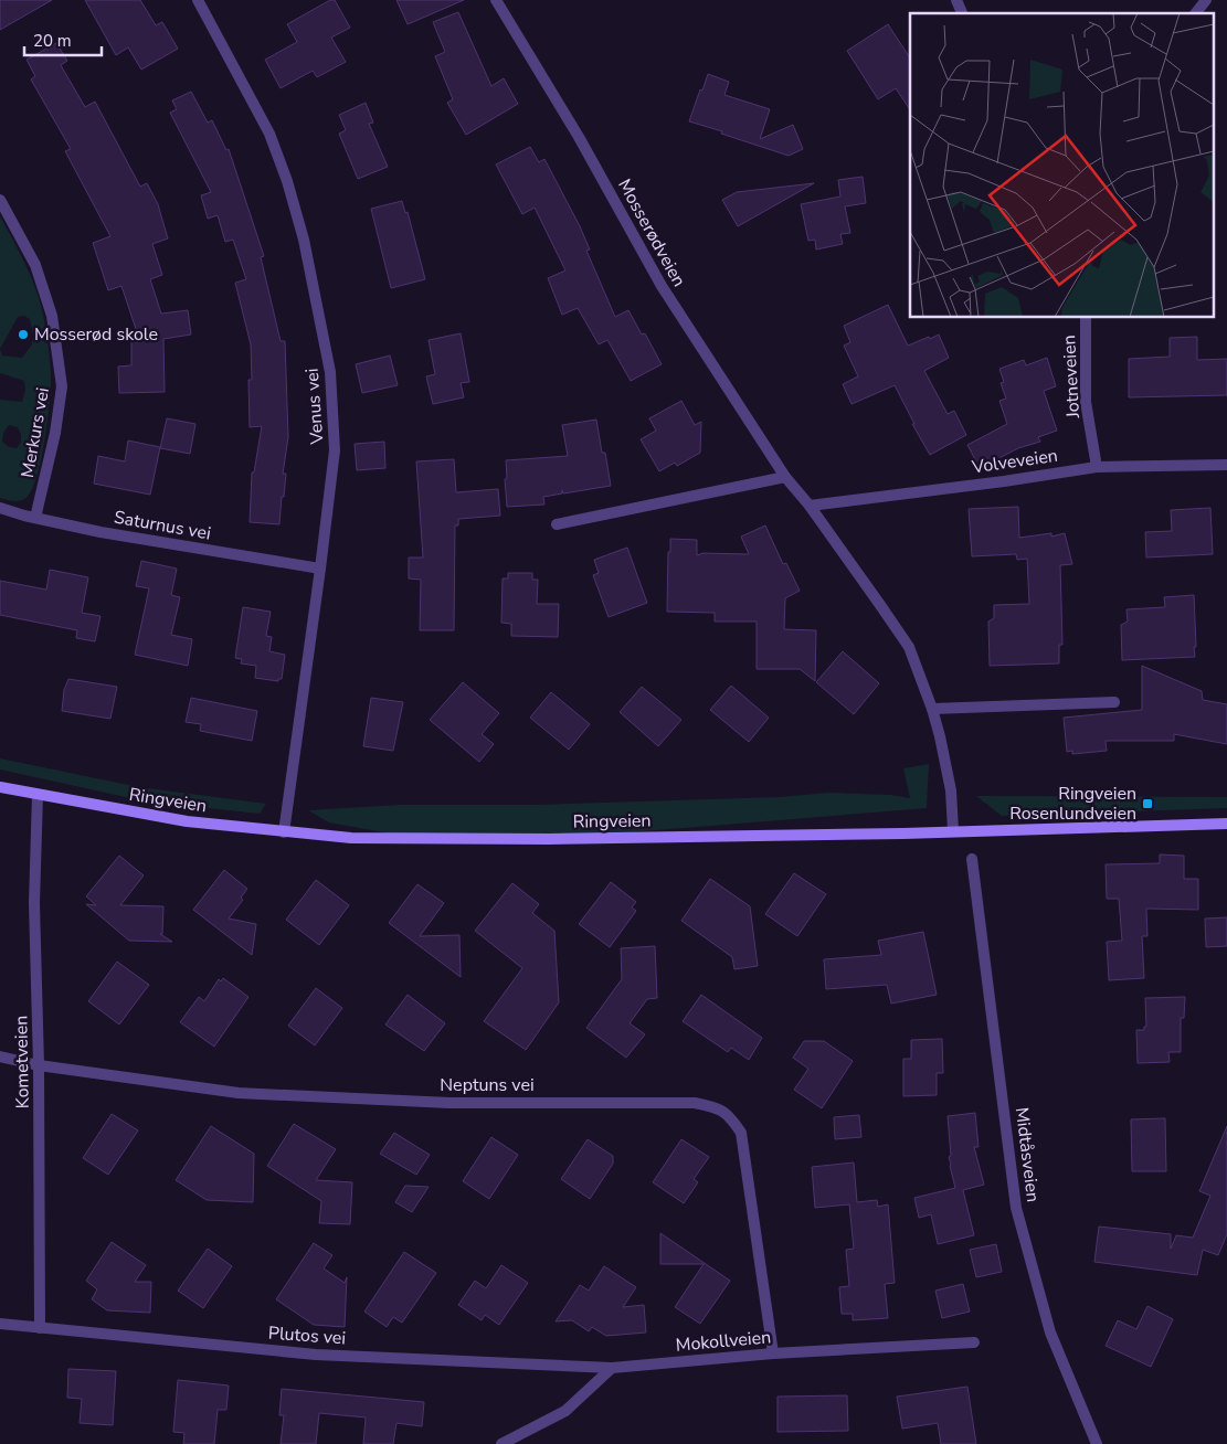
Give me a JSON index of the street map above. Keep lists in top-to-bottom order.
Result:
{
  "streets": {
    "main road": ["Ringveien"],
    "street": [
      "Mosserødveien",
      "Jotneveien",
      "Venus vei",
      "Merkurs vei",
      "Volveveien",
      "Saturnus vei",
      "Kometveien",
      "Neptuns vei",
      "Midtåsveien",
      "Plutos vei",
      "Mokollveien"
    ]
  },
  "crossings": [
    ["Mosserødveien", "Volveveien"],
    ["Mosserødveien", "Ringveien"],
    ["Jotneveien", "Volveveien"],
    ["Venus vei", "Saturnus vei"],
    ["Venus vei", "Ringveien"],
    ["Merkurs vei", "Saturnus vei"],
    ["Ringveien", "Kometveien"],
    ["Kometveien", "Neptuns vei"],
    ["Kometveien", "Plutos vei"],
    ["Neptuns vei", "Mokollveien"],
    ["Plutos vei", "Mokollveien"]
  ],
  "places": {
    "other": ["Mosserød skole"],
    "transit": ["Ringveien Rosenlundveien"]
  },
  "scale_bar": "20 m"
}
